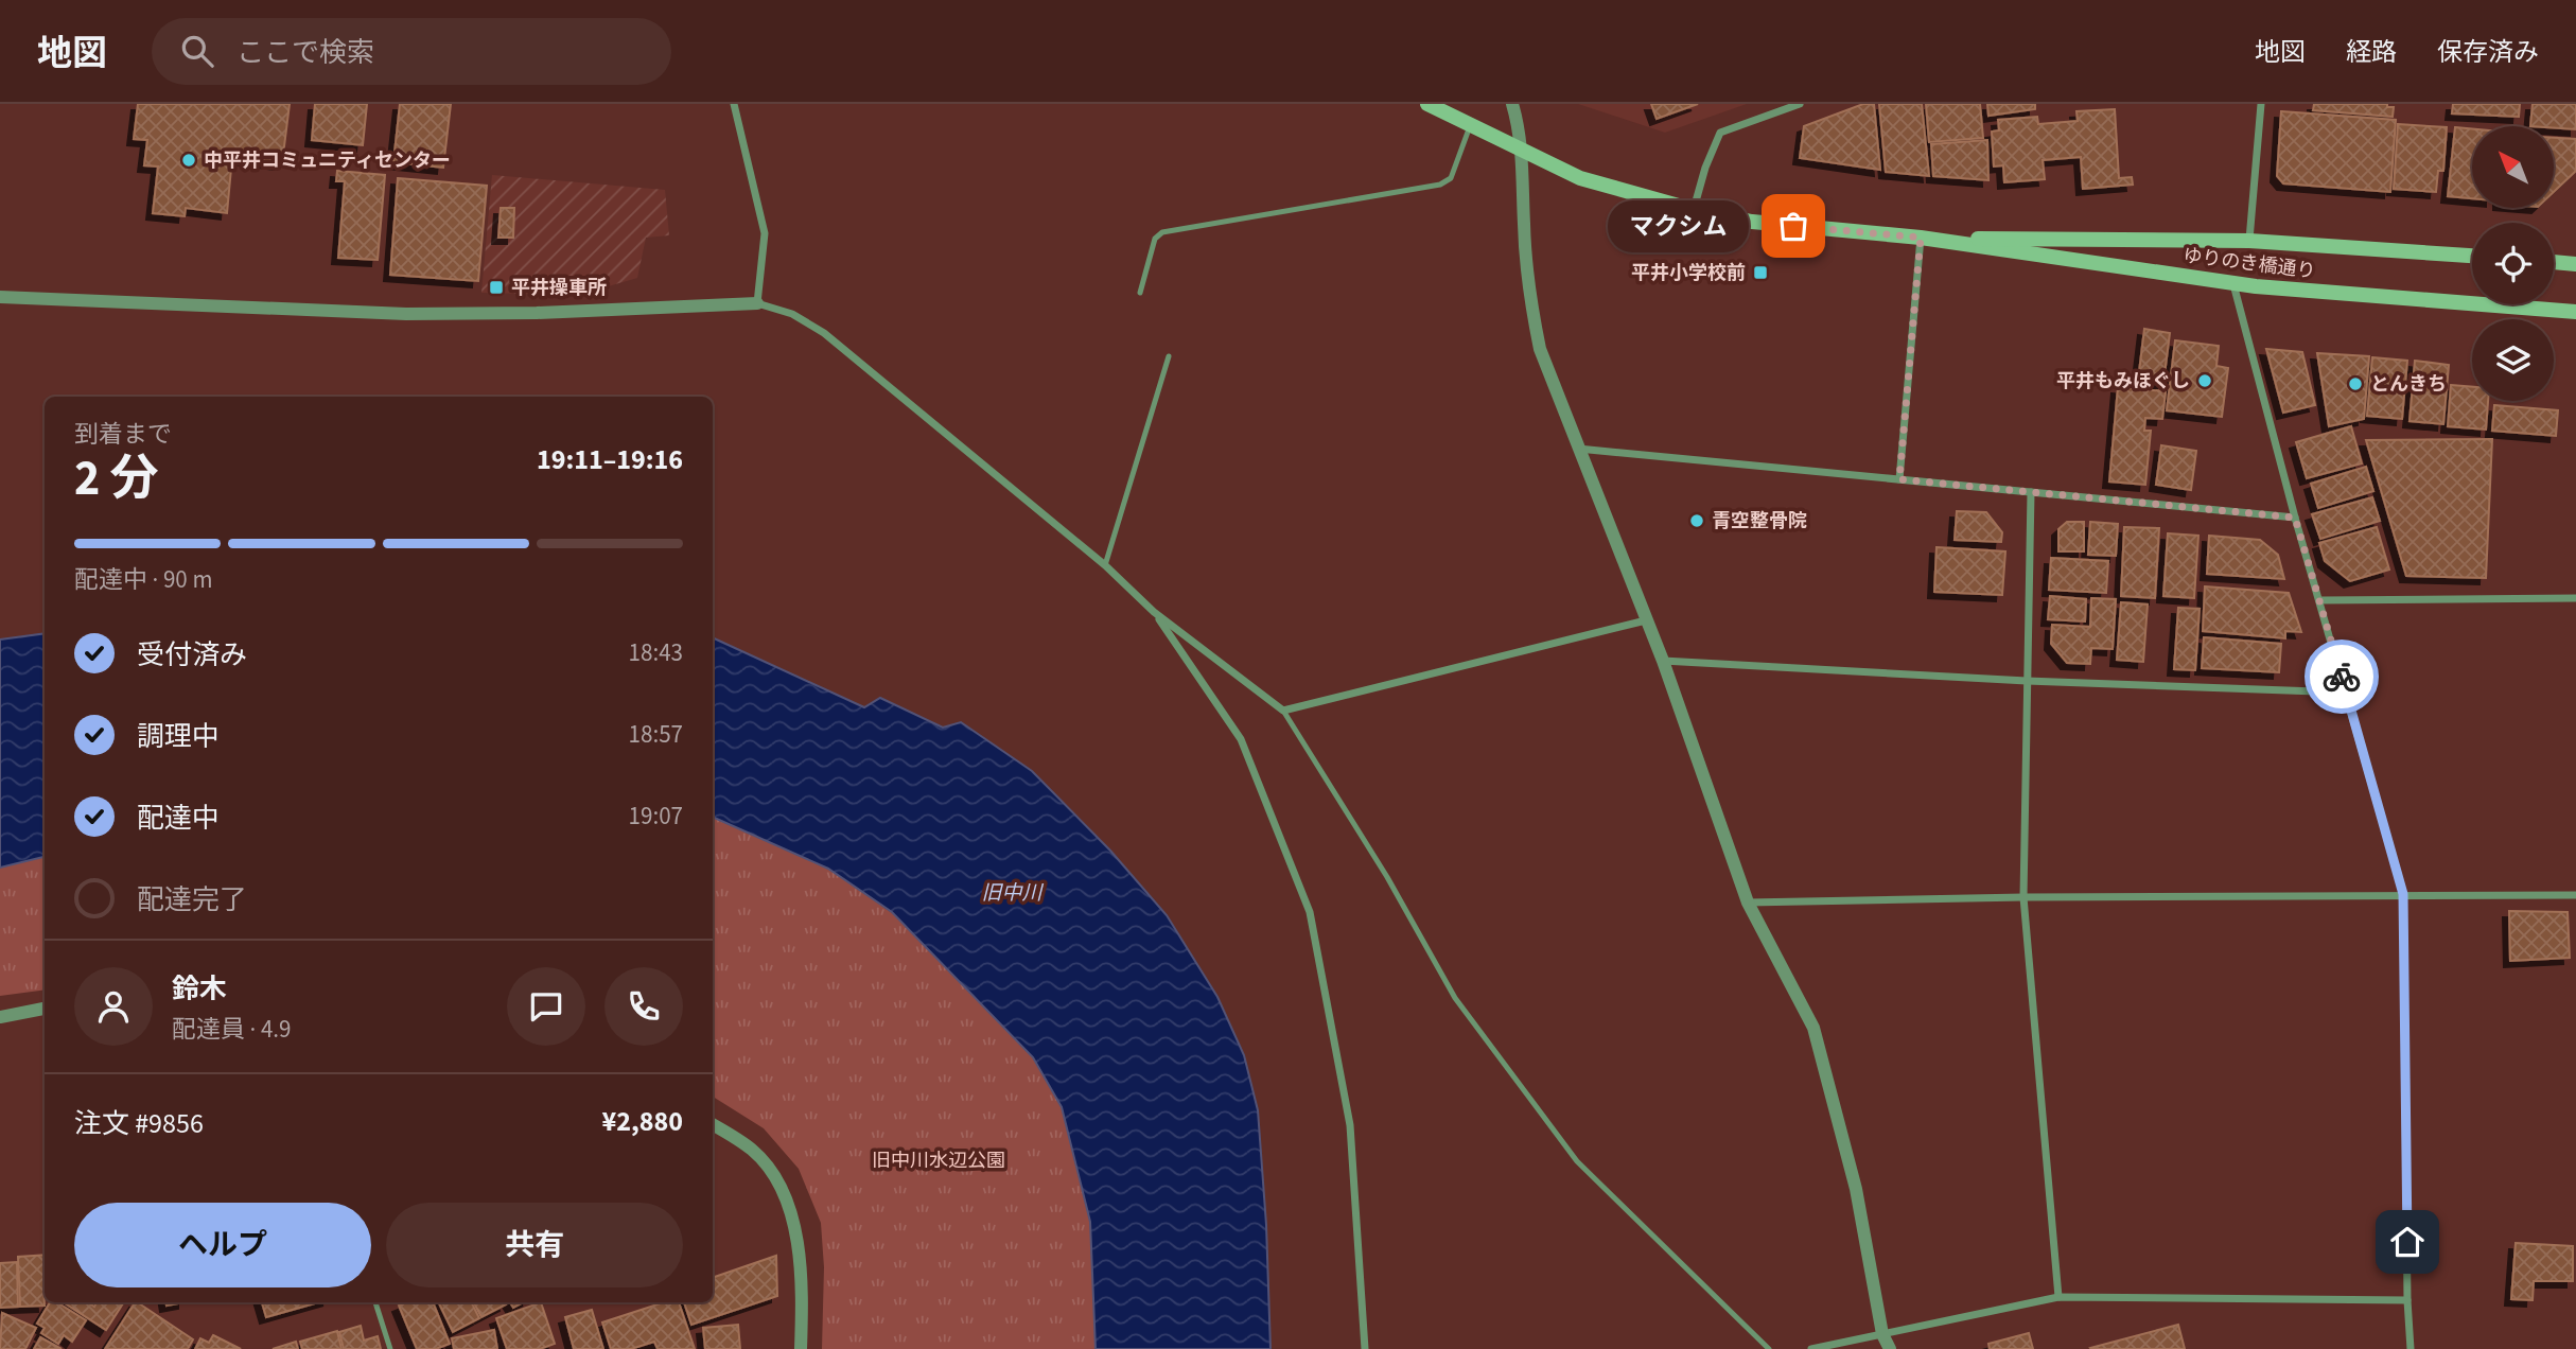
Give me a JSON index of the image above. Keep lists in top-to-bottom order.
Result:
{
  "streets": {
    "main road": ["ゆりのき橋通り"]
  },
  "water": ["旧中川"],
  "parks": ["旧中川水辺公園"],
  "places": {
    "other": [
      "中平井コミュニティセンター",
      "マクシム",
      "平井もみほぐし",
      "とんきち",
      "青空整骨院"
    ],
    "transit": ["平井小学校前", "平井操車所"]
  },
  "north": "top left",
  "page": {
    "header": "地図",
    "search": "ここで検索",
    "nav": ["地図", "経路", "保存済み"],
    "bubble": "マクシム",
    "heading": ["2 分", "到着まで", "19:11–19:16"],
    "panel": [
      "鈴木",
      "配達員 · 4.9",
      "注文 #9856",
      "¥2,880"
    ],
    "bar": "配達中 · 90 m",
    "list": [
      ["受付済み", "18:43"],
      ["調理中", "18:57"],
      ["配達中", "19:07"],
      "配達完了"
    ],
    "buttons": ["ヘルプ", "共有"]
  }
}
